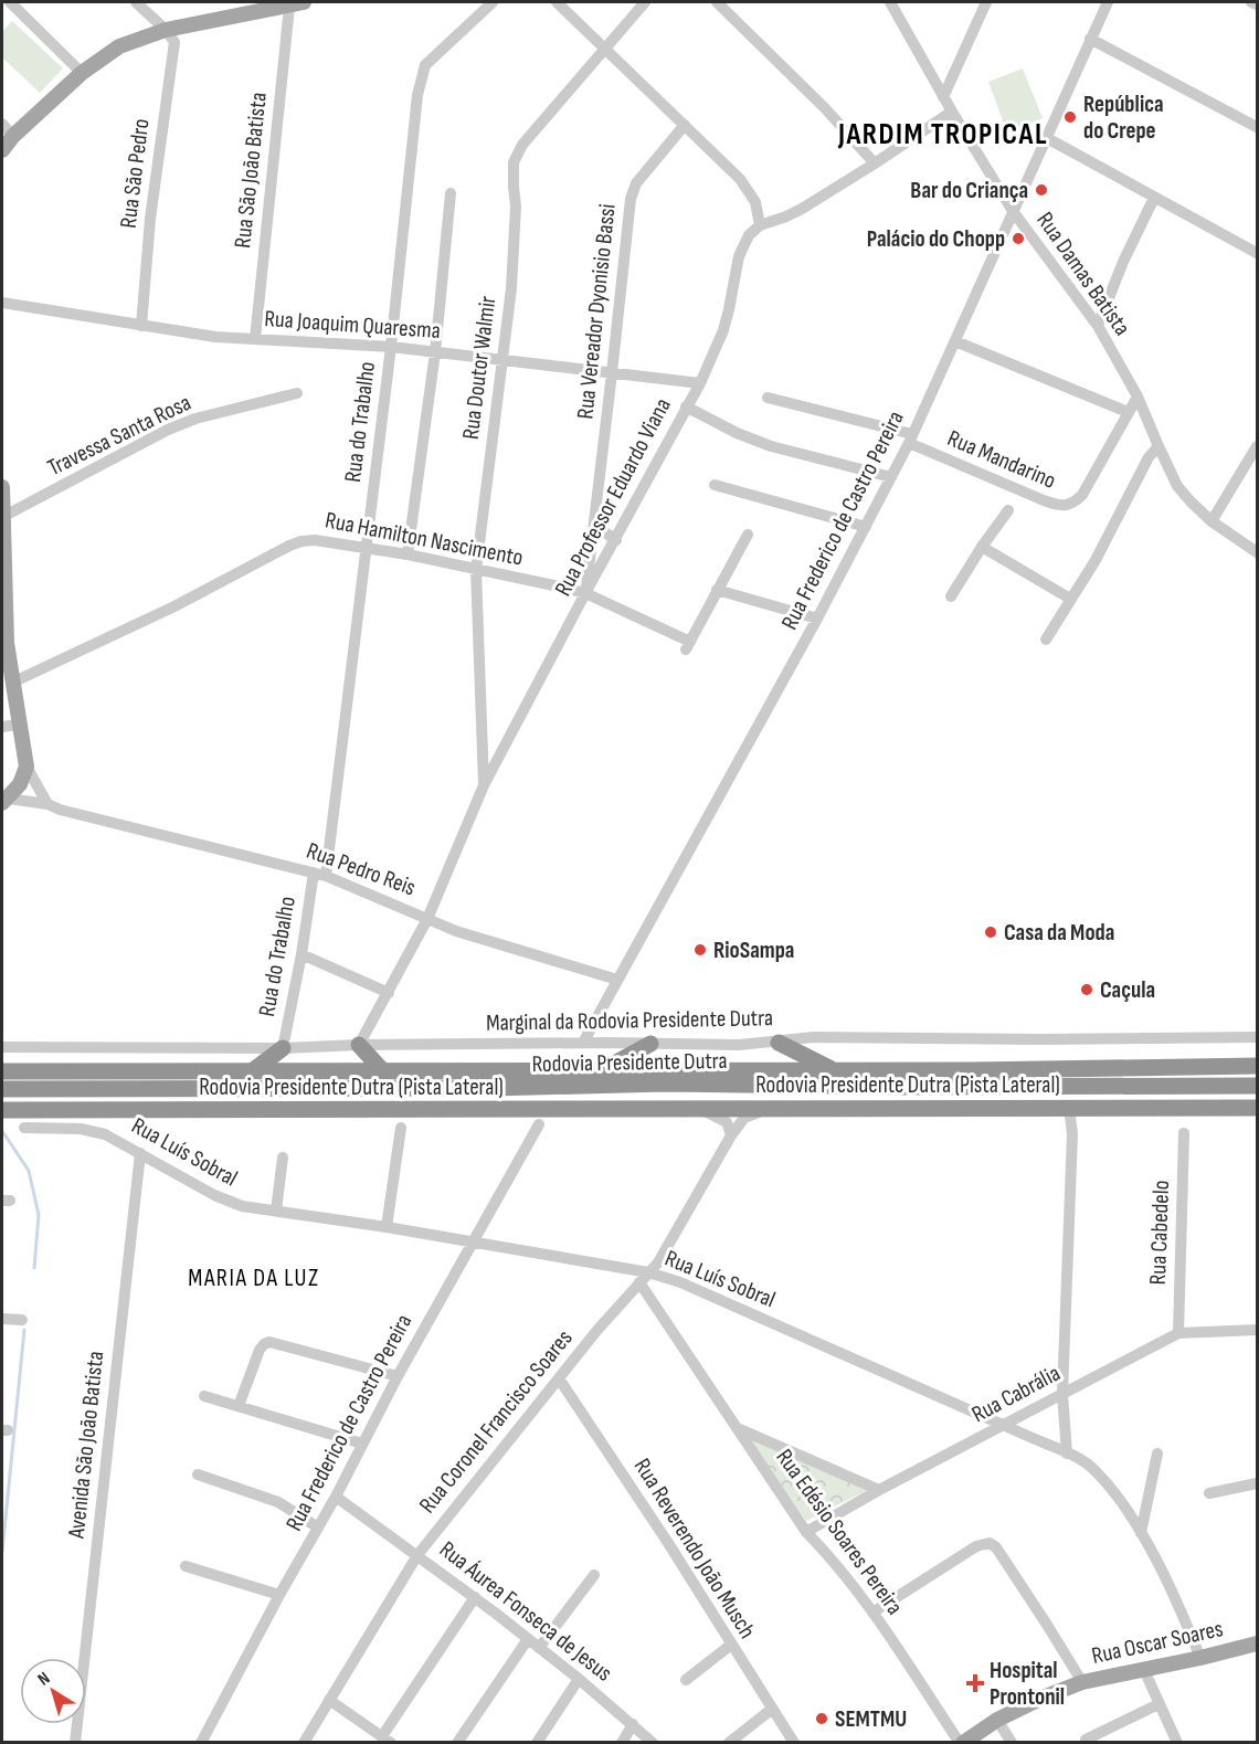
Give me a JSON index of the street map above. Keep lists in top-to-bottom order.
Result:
{
  "streets": {
    "highway": ["Rodovia Presidente Dutra", "Rodovia Presidente Dutra (Pista Lateral)"],
    "main road": ["Rua Oscar Soares"],
    "street": [
      "Rua São João Batista",
      "Rua São Pedro",
      "Rua Damas Batista",
      "Rua Vereador Dyonisio Bassi",
      "Rua Joaquim Quaresma",
      "Rua Doutor Walmir",
      "Rua do Trabalho",
      "Travessa Santa Rosa",
      "Rua Mandarino",
      "Rua Professor Eduardo Viana",
      "Rua Frederico de Castro Pereira",
      "Rua Hamilton Nascimento",
      "Rua Pedro Reis",
      "Marginal da Rodovia Presidente Dutra",
      "Rua Luís Sobral",
      "Rua Cabedelo",
      "Rua Cabrália",
      "Rua Coronel Francisco Soares",
      "Avenida São João Batista",
      "Rua Edésio Soares Pereira",
      "Rua Reverendo João Musch",
      "Rua Áurea Fonseca de Jesus"
    ]
  },
  "crossings": [
    ["Rua São João Batista", "Rua Joaquim Quaresma"],
    ["Rua São Pedro", "Rua Joaquim Quaresma"],
    ["Rua Damas Batista", "Rua Mandarino"],
    ["Rua Damas Batista", "Rua Frederico de Castro Pereira"],
    ["Rua Vereador Dyonisio Bassi", "Rua Joaquim Quaresma"],
    ["Rua Vereador Dyonisio Bassi", "Rua Professor Eduardo Viana"],
    ["Rua Vereador Dyonisio Bassi", "Rua Hamilton Nascimento"],
    ["Rua Joaquim Quaresma", "Rua Doutor Walmir"],
    ["Rua Joaquim Quaresma", "Rua do Trabalho"],
    ["Rua Joaquim Quaresma", "Rua Professor Eduardo Viana"],
    ["Rua Doutor Walmir", "Rua Professor Eduardo Viana"],
    ["Rua Doutor Walmir", "Rua Hamilton Nascimento"],
    ["Rua do Trabalho", "Rua Hamilton Nascimento"],
    ["Rua do Trabalho", "Rua Pedro Reis"],
    ["Rua do Trabalho", "Marginal da Rodovia Presidente Dutra"],
    ["Rua Mandarino", "Rua Frederico de Castro Pereira"],
    ["Rua Professor Eduardo Viana", "Rua Hamilton Nascimento"],
    ["Rua Professor Eduardo Viana", "Rua Pedro Reis"],
    ["Rua Professor Eduardo Viana", "Marginal da Rodovia Presidente Dutra"],
    ["Rua Frederico de Castro Pereira", "Rua Pedro Reis"],
    ["Rua Frederico de Castro Pereira", "Marginal da Rodovia Presidente Dutra"],
    ["Rua Frederico de Castro Pereira", "Rua Luís Sobral"],
    ["Rua Frederico de Castro Pereira", "Rua Áurea Fonseca de Jesus"],
    ["Rodovia Presidente Dutra (Pista Lateral)", "Rua Coronel Francisco Soares"],
    ["Rua Luís Sobral", "Rua Cabrália"],
    ["Rua Luís Sobral", "Rua Coronel Francisco Soares"],
    ["Rua Luís Sobral", "Avenida São João Batista"],
    ["Rua Luís Sobral", "Rua Edésio Soares Pereira"],
    ["Rua Luís Sobral", "Rua Oscar Soares"],
    ["Rua Cabedelo", "Rua Cabrália"],
    ["Rua Cabrália", "Rua Edésio Soares Pereira"],
    ["Rua Coronel Francisco Soares", "Rua Edésio Soares Pereira"],
    ["Rua Coronel Francisco Soares", "Rua Reverendo João Musch"],
    ["Rua Coronel Francisco Soares", "Rua Áurea Fonseca de Jesus"],
    ["Rua Edésio Soares Pereira", "Rua Oscar Soares"]
  ],
  "districts": ["JARDIM TROPICAL", "MARIA DA LUZ"],
  "places": {
    "other": [
      "República do Crepe",
      "Bar do Criança",
      "Palácio do Chopp",
      "Casa da Moda",
      "RioSampa",
      "Caçula",
      "SEMTMU"
    ],
    "health": ["Hospital Prontonil"]
  },
  "north": "top left"
}
